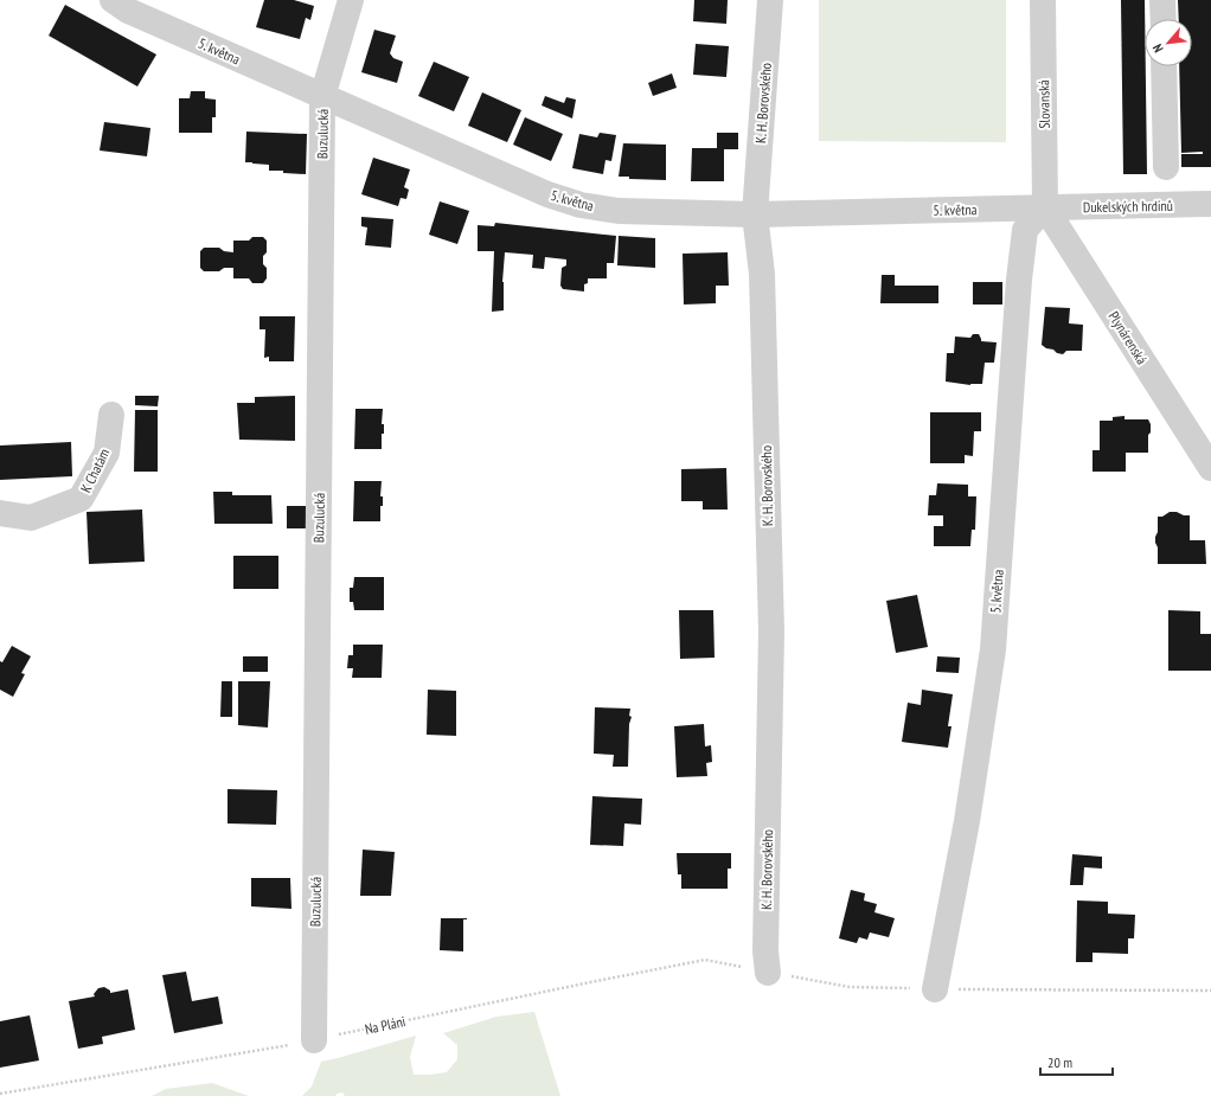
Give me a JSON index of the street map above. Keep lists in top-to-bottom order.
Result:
{
  "streets": {
    "street": [
      "5. května",
      "K. H. Borovského",
      "Slovanská",
      "Buzulucká",
      "Dukelských hrdinů",
      "Plynárenská",
      "K Chatám"
    ],
    "path": ["Na Pláni"]
  },
  "crossings": [
    ["5. května", "K. H. Borovského"],
    ["5. května", "Slovanská"],
    ["5. května", "Buzulucká"],
    ["5. května", "Dukelských hrdinů"],
    ["5. května", "Plynárenská"],
    ["5. května", "Na Pláni"],
    ["K. H. Borovského", "Na Pláni"],
    ["Slovanská", "Dukelských hrdinů"],
    ["Slovanská", "Plynárenská"],
    ["Buzulucká", "Na Pláni"],
    ["Dukelských hrdinů", "Plynárenská"]
  ],
  "scale_bar": "20 m",
  "north": "bottom left"
}
